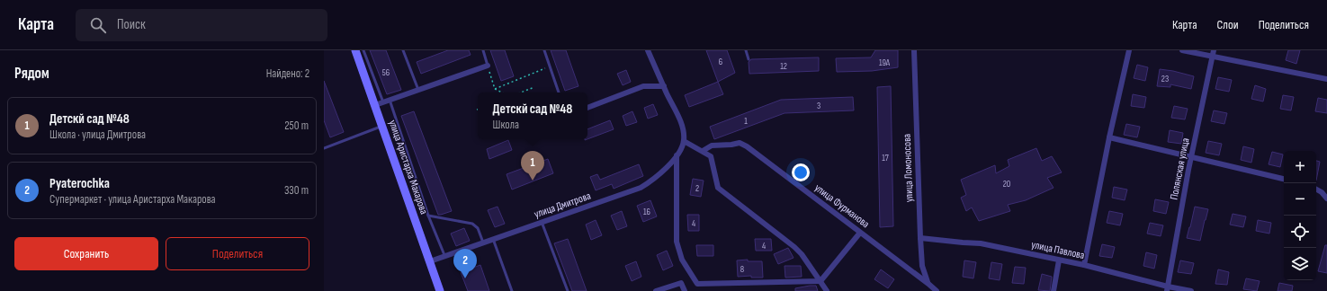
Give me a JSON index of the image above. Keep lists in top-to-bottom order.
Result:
{
  "streets": {
    "street": [
      "улица Аристарха Макарова",
      "улица Ломоносова",
      "Полянская улица",
      "улица Дмитрова",
      "улица Фурманова",
      "улица Павлова"
    ]
  },
  "crossings": [
    ["улица Аристарха Макарова", "улица Дмитрова"],
    ["улица Ломоносова", "улица Фурманова"],
    ["улица Ломоносова", "улица Павлова"],
    ["Полянская улица", "улица Павлова"]
  ],
  "house_numbers": [
    "6",
    "19А",
    "12",
    "56",
    "23",
    "3",
    "1",
    "17",
    "20",
    "2",
    "16",
    "4",
    "4",
    "8"
  ],
  "page": {
    "header": "Карта",
    "search": "Поиск",
    "nav": ["Карта", "Слои", "Поделиться"],
    "heading": ["Рядом", "Найдено: 2"],
    "popup": ["Детскй сад №48", "Школа"],
    "list": [
      {
        "mark": "1",
        "name": "Детскй сад №48",
        "note": "Школа · улица Дмитрова",
        "value": "250 m"
      },
      {
        "mark": "2",
        "name": "Pyaterochka",
        "note": "Супермаркет · улица Аристарха Макарова",
        "value": "330 m"
      }
    ],
    "map_buttons": ["+", "−"],
    "pins": ["1", "2"],
    "buttons": ["Сохранить", "Поделиться"]
  }
}
